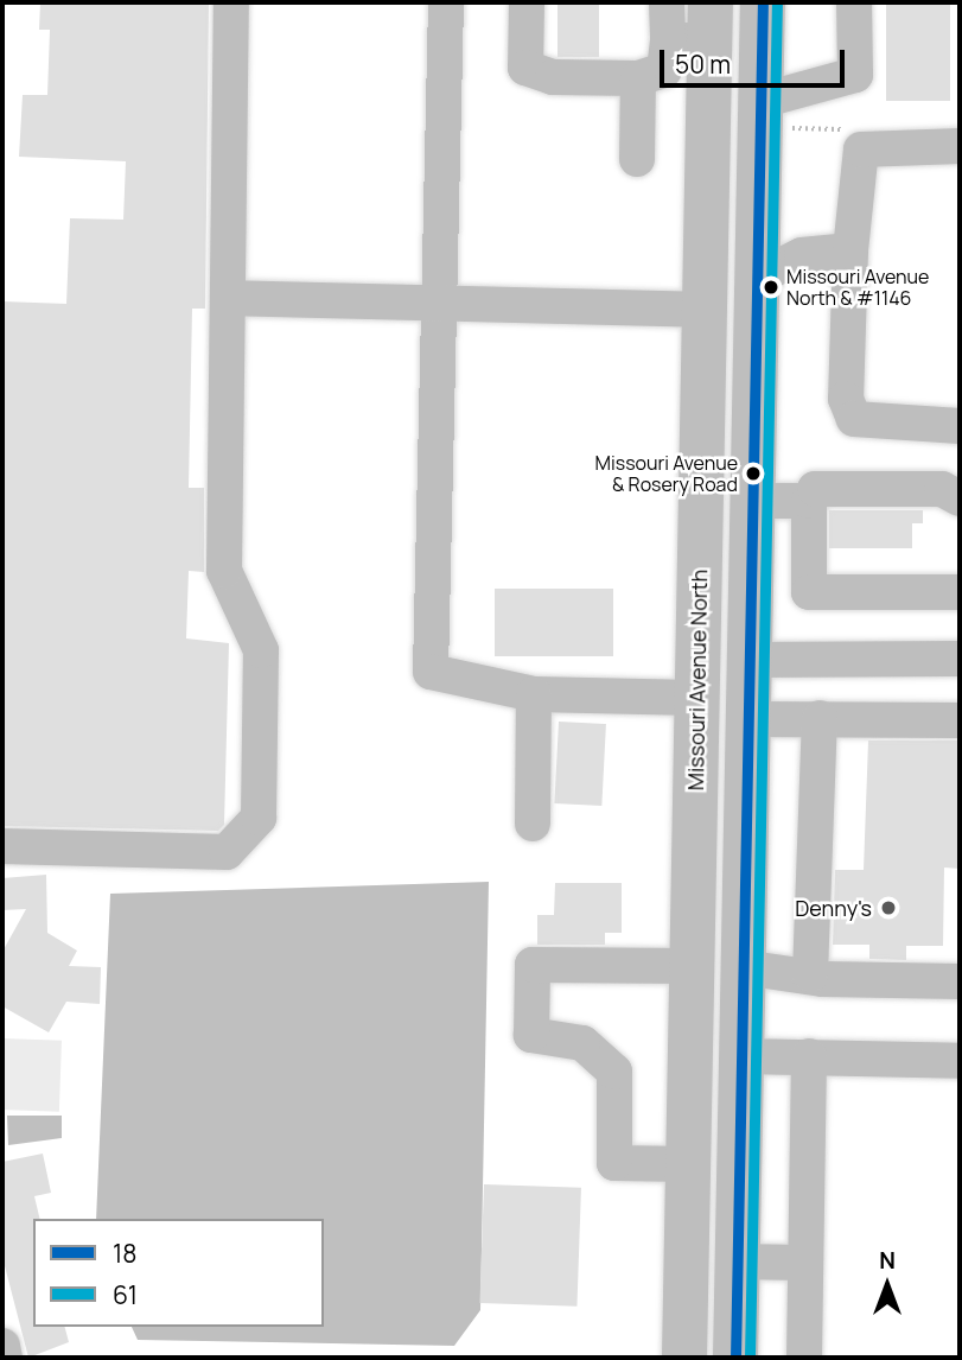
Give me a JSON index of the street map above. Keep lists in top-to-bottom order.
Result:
{
  "streets": {
    "main road": ["Missouri Avenue North"]
  },
  "places": ["Missouri Avenue North & #1146", "Missouri Avenue & Rosery Road", "Denny's"],
  "lines": ["transit line 18", "transit line 61"],
  "legend": ["18", "61"],
  "scale_bar": "50 m",
  "north": "top"
}
